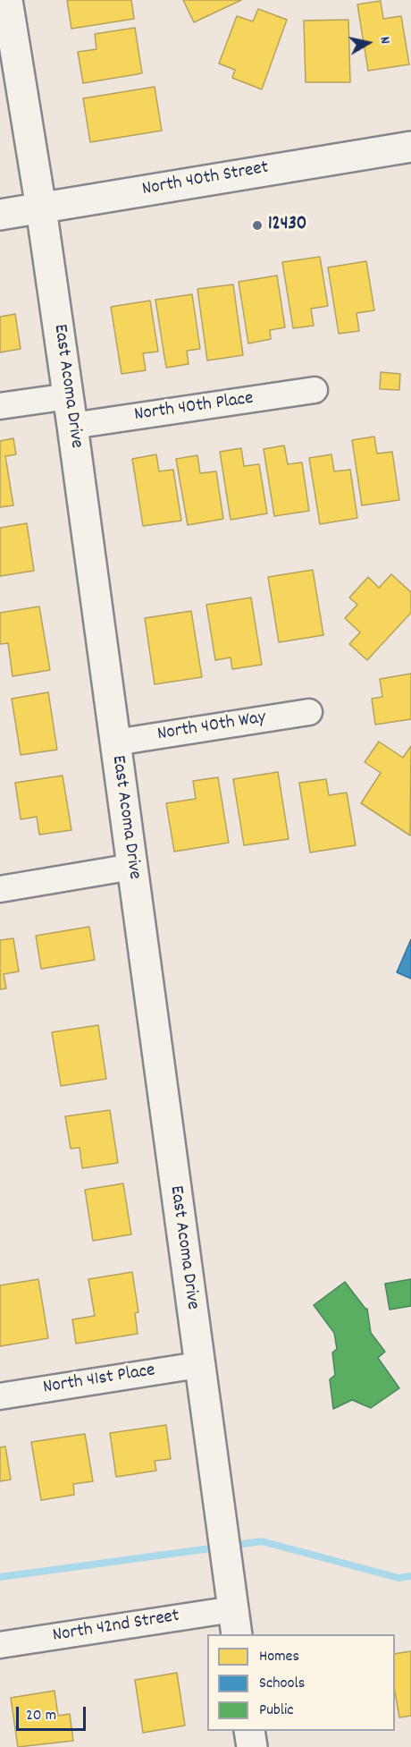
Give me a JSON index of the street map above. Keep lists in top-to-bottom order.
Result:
{
  "streets": {
    "street": [
      "North 40th Street",
      "East Acoma Drive",
      "North 40th Place",
      "North 40th Way",
      "North 41st Place",
      "North 42nd Street"
    ]
  },
  "crossings": [
    ["North 40th Street", "East Acoma Drive"],
    ["East Acoma Drive", "North 40th Place"],
    ["East Acoma Drive", "North 40th Way"],
    ["East Acoma Drive", "North 41st Place"],
    ["East Acoma Drive", "North 42nd Street"]
  ],
  "places": ["12430"],
  "legend": ["Homes", "Schools", "Public"],
  "scale_bar": "20 m",
  "north": "right"
}
